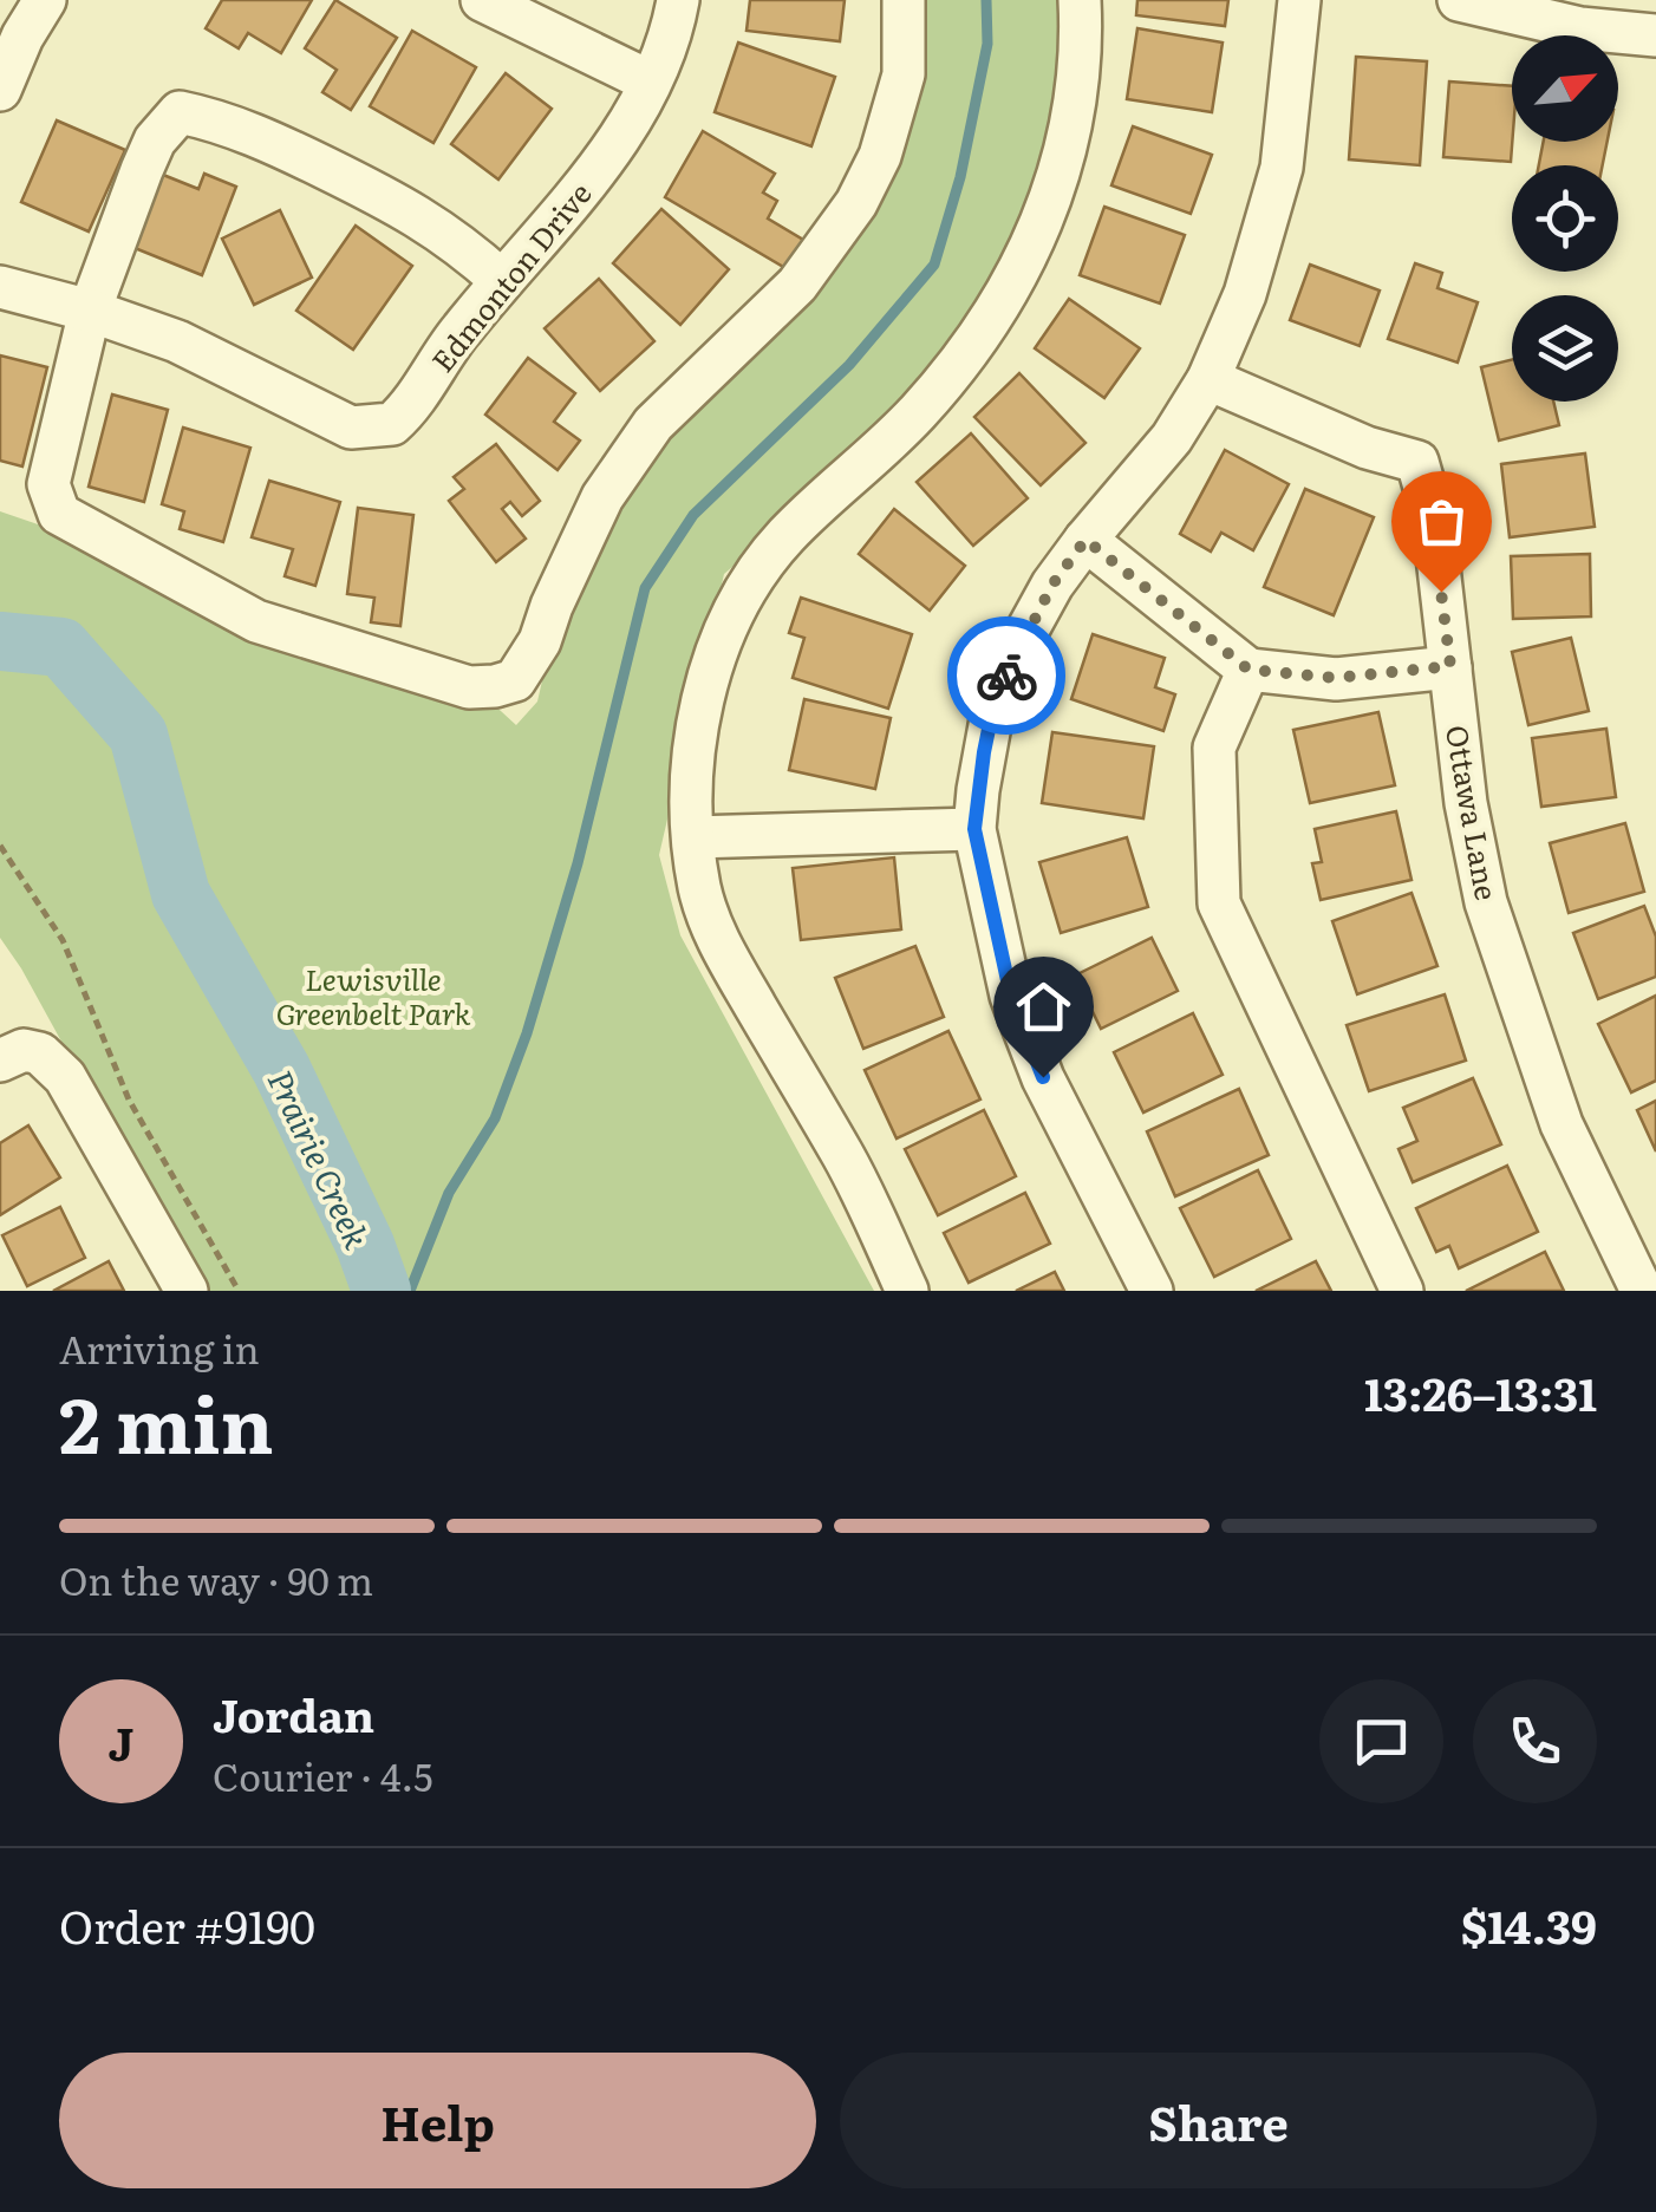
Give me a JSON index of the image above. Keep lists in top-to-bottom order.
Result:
{
  "streets": {
    "street": ["Edmonton Drive", "Ottawa Lane"]
  },
  "water": ["Prairie Creek"],
  "parks": ["Lewisville Greenbelt Park"],
  "north": "top right",
  "page": {
    "heading": ["2 min", "Arriving in", "13:26–13:31"],
    "panel": [
      "Jordan",
      "Courier · 4.5",
      "Order #9190",
      "$14.39"
    ],
    "bar": "On the way · 90 m",
    "round": "J",
    "buttons": ["Help", "Share"]
  }
}
